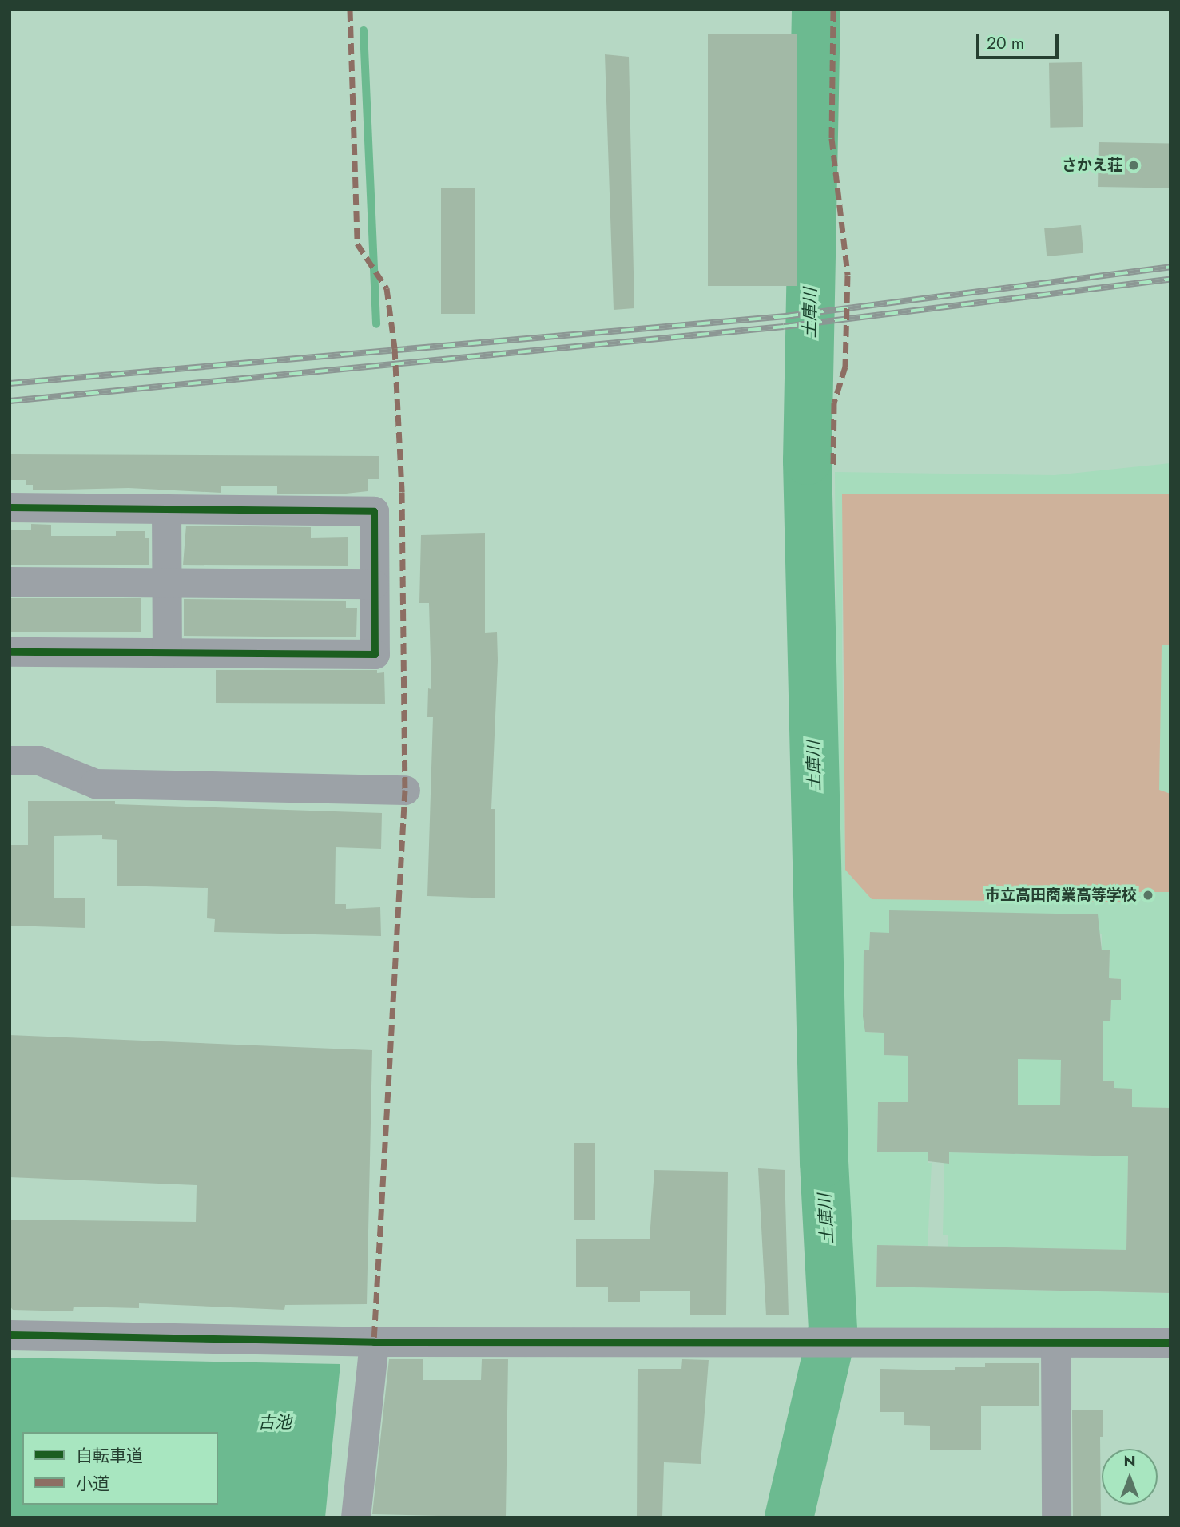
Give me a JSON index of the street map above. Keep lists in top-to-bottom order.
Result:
{
  "water": ["土庫川", "古池"],
  "places": ["さかえ荘", "市立高田商業高等学校"],
  "legend": ["自転車道", "小道"],
  "scale_bar": "20 m",
  "north": "top"
}
